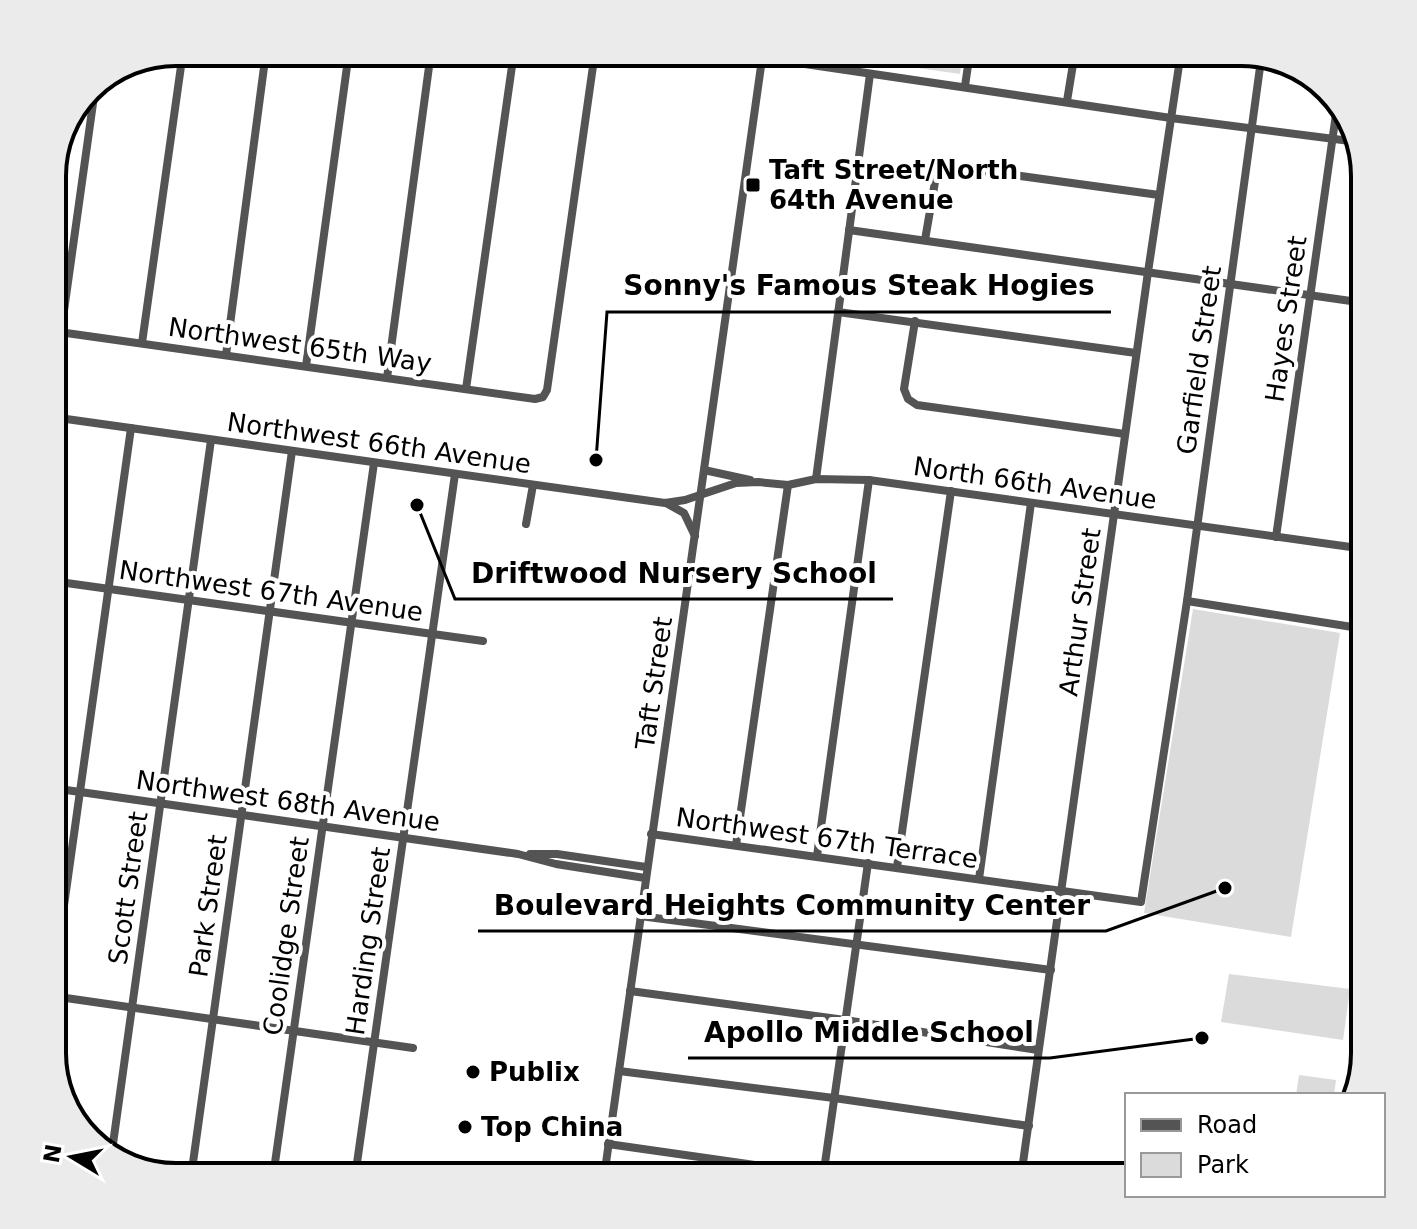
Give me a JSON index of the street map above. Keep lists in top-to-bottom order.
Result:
{
  "streets": {
    "street": [
      "Hayes Street",
      "Northwest 65th Way",
      "Garfield Street",
      "Northwest 66th Avenue",
      "North 66th Avenue",
      "Northwest 67th Avenue",
      "Arthur Street",
      "Taft Street",
      "Northwest 68th Avenue",
      "Northwest 67th Terrace",
      "Scott Street",
      "Park Street",
      "Coolidge Street",
      "Harding Street"
    ]
  },
  "crossings": [
    ["Hayes Street", "North 66th Avenue"],
    ["Garfield Street", "North 66th Avenue"],
    ["Garfield Street", "Northwest 67th Terrace"],
    ["Northwest 66th Avenue", "North 66th Avenue"],
    ["Northwest 66th Avenue", "Taft Street"],
    ["Northwest 66th Avenue", "Scott Street"],
    ["Northwest 66th Avenue", "Park Street"],
    ["Northwest 66th Avenue", "Coolidge Street"],
    ["Northwest 66th Avenue", "Harding Street"],
    ["North 66th Avenue", "Arthur Street"],
    ["North 66th Avenue", "Taft Street"],
    ["Northwest 67th Avenue", "Scott Street"],
    ["Northwest 67th Avenue", "Park Street"],
    ["Northwest 67th Avenue", "Coolidge Street"],
    ["Northwest 67th Avenue", "Harding Street"],
    ["Arthur Street", "Northwest 67th Terrace"],
    ["Taft Street", "Northwest 68th Avenue"],
    ["Taft Street", "Northwest 67th Terrace"],
    ["Northwest 68th Avenue", "Scott Street"],
    ["Northwest 68th Avenue", "Park Street"],
    ["Northwest 68th Avenue", "Coolidge Street"],
    ["Northwest 68th Avenue", "Harding Street"]
  ],
  "places": {
    "transit": ["Taft Street/North 64th Avenue"],
    "other": [
      "Sonny's Famous Steak Hogies",
      "Driftwood Nursery School",
      "Boulevard Heights Community Center",
      "Apollo Middle School",
      "Publix",
      "Top China"
    ]
  },
  "legend": ["Road", "Park"],
  "north": "left"
}
